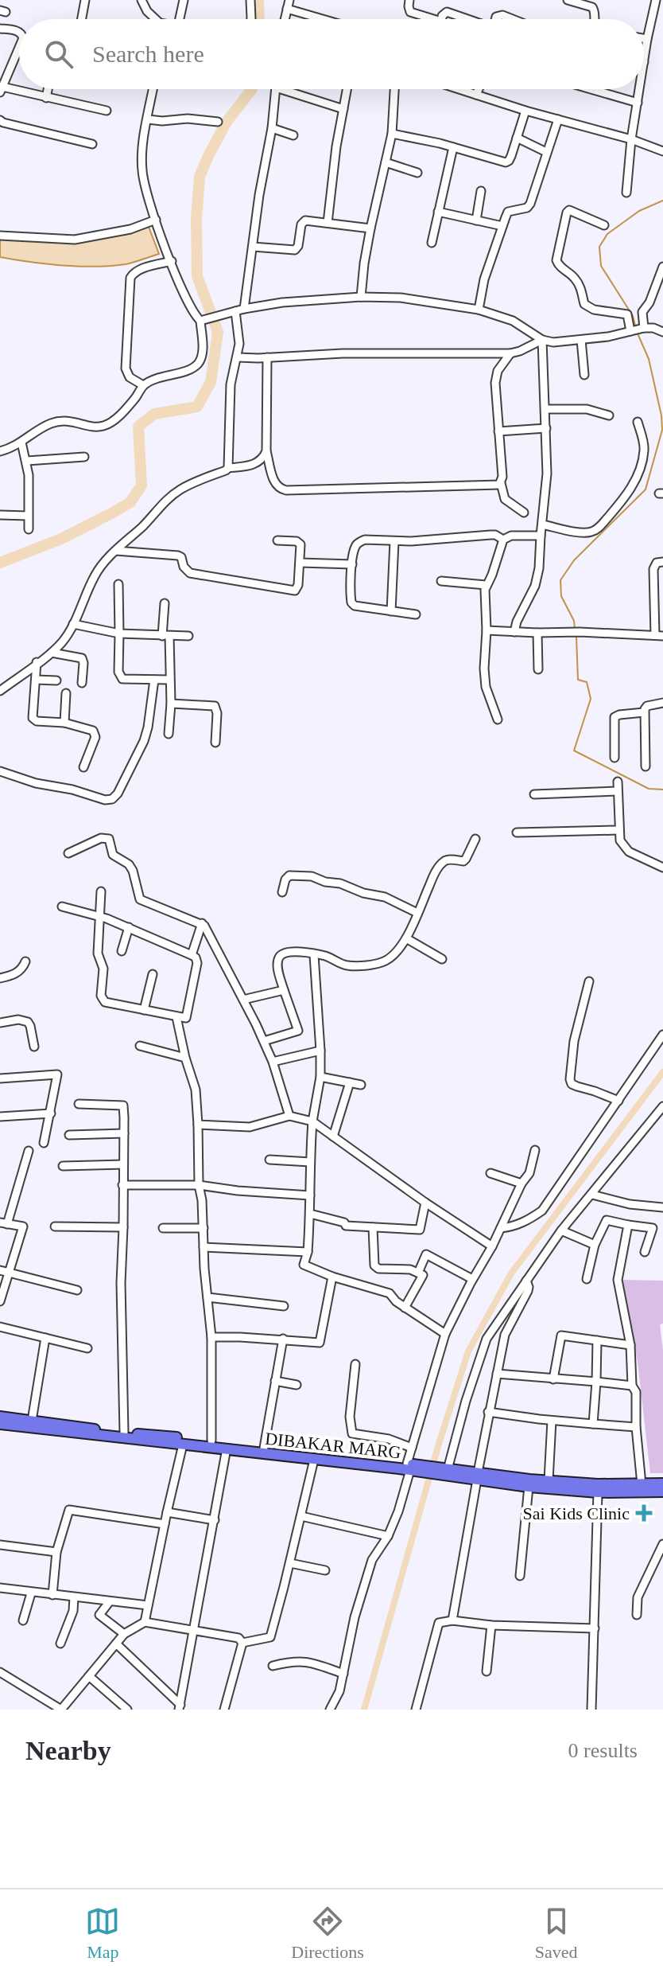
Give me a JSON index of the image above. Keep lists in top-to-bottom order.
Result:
{
  "streets": {
    "main road": ["DIBAKAR MARG"]
  },
  "places": {
    "health": ["Sai Kids Clinic"]
  },
  "page": {
    "search": "Search here",
    "heading": ["Nearby", "0 results"],
    "nav": ["Map", "Directions", "Saved"]
  }
}
